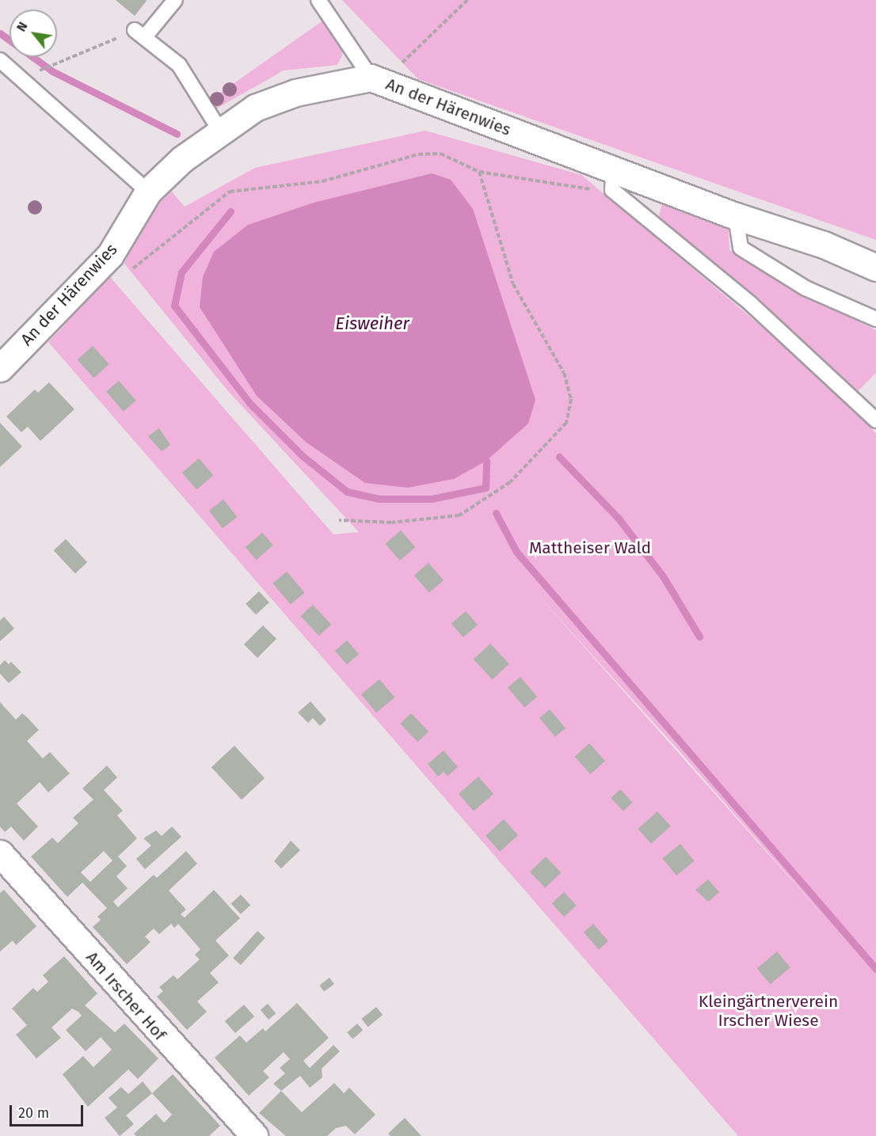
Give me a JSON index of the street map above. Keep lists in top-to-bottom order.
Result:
{
  "streets": {
    "street": ["An der Härenwies", "Am Irscher Hof"]
  },
  "water": ["Eisweiher"],
  "parks": ["Mattheiser Wald", "Kleingärtnerverein Irscher Wiese"],
  "scale_bar": "20 m",
  "north": "top left"
}
